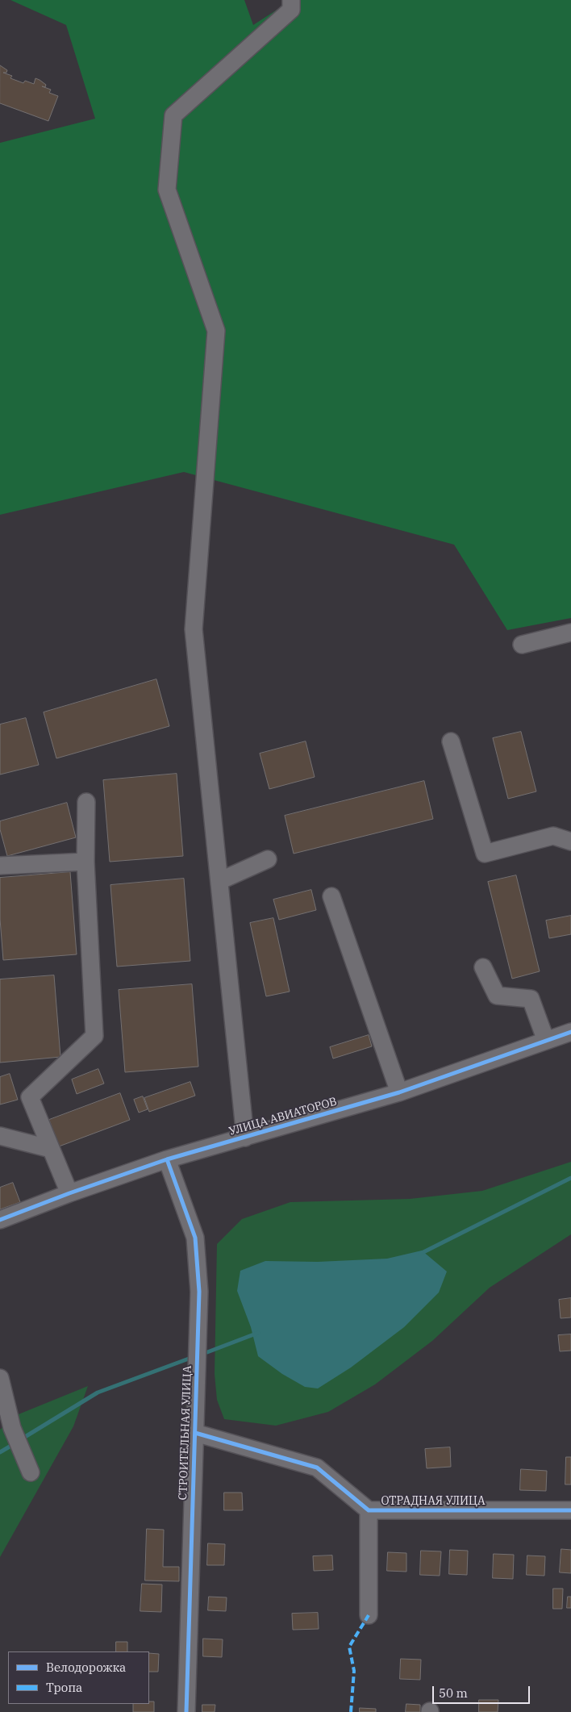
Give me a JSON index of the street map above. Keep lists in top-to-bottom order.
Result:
{
  "streets": {
    "street": ["УЛИЦА АВИАТОРОВ", "СТРОИТЕЛЬНАЯ УЛИЦА", "ОТРАДНАЯ УЛИЦА"]
  },
  "crossings": [
    ["УЛИЦА АВИАТОРОВ", "СТРОИТЕЛЬНАЯ УЛИЦА"],
    ["СТРОИТЕЛЬНАЯ УЛИЦА", "ОТРАДНАЯ УЛИЦА"]
  ],
  "legend": ["Велодорожка", "Тропа"],
  "scale_bar": "50 m"
}
